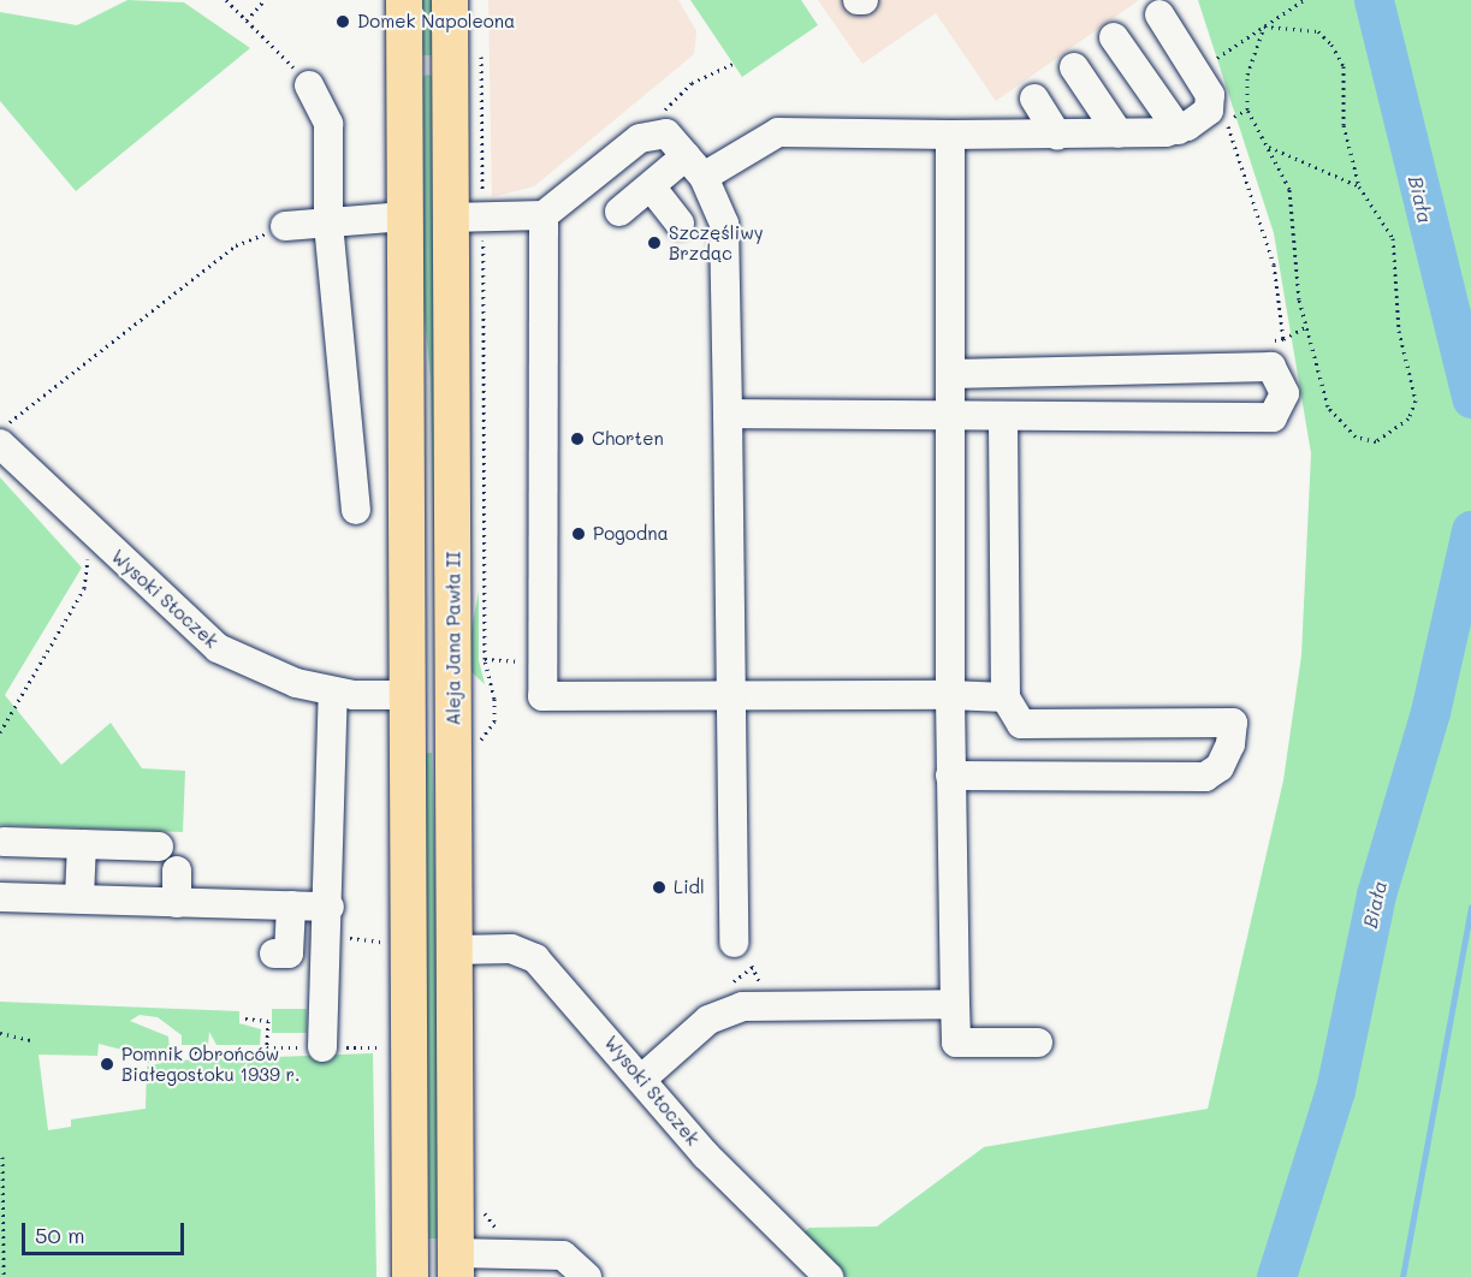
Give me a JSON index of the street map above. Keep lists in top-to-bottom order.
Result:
{
  "streets": {
    "main road": ["Aleja Jana Pawła II"],
    "street": ["Wysoki Stoczek"]
  },
  "crossings": [
    ["Wysoki Stoczek", "Aleja Jana Pawła II"]
  ],
  "water": ["Biała"],
  "places": [
    "Domek Napoleona",
    "Szczęśliwy Brzdąc",
    "Chorten",
    "Pogodna",
    "Lidl",
    "Pomnik Obrońców Białegostoku 1939 r."
  ],
  "scale_bar": "50 m"
}
